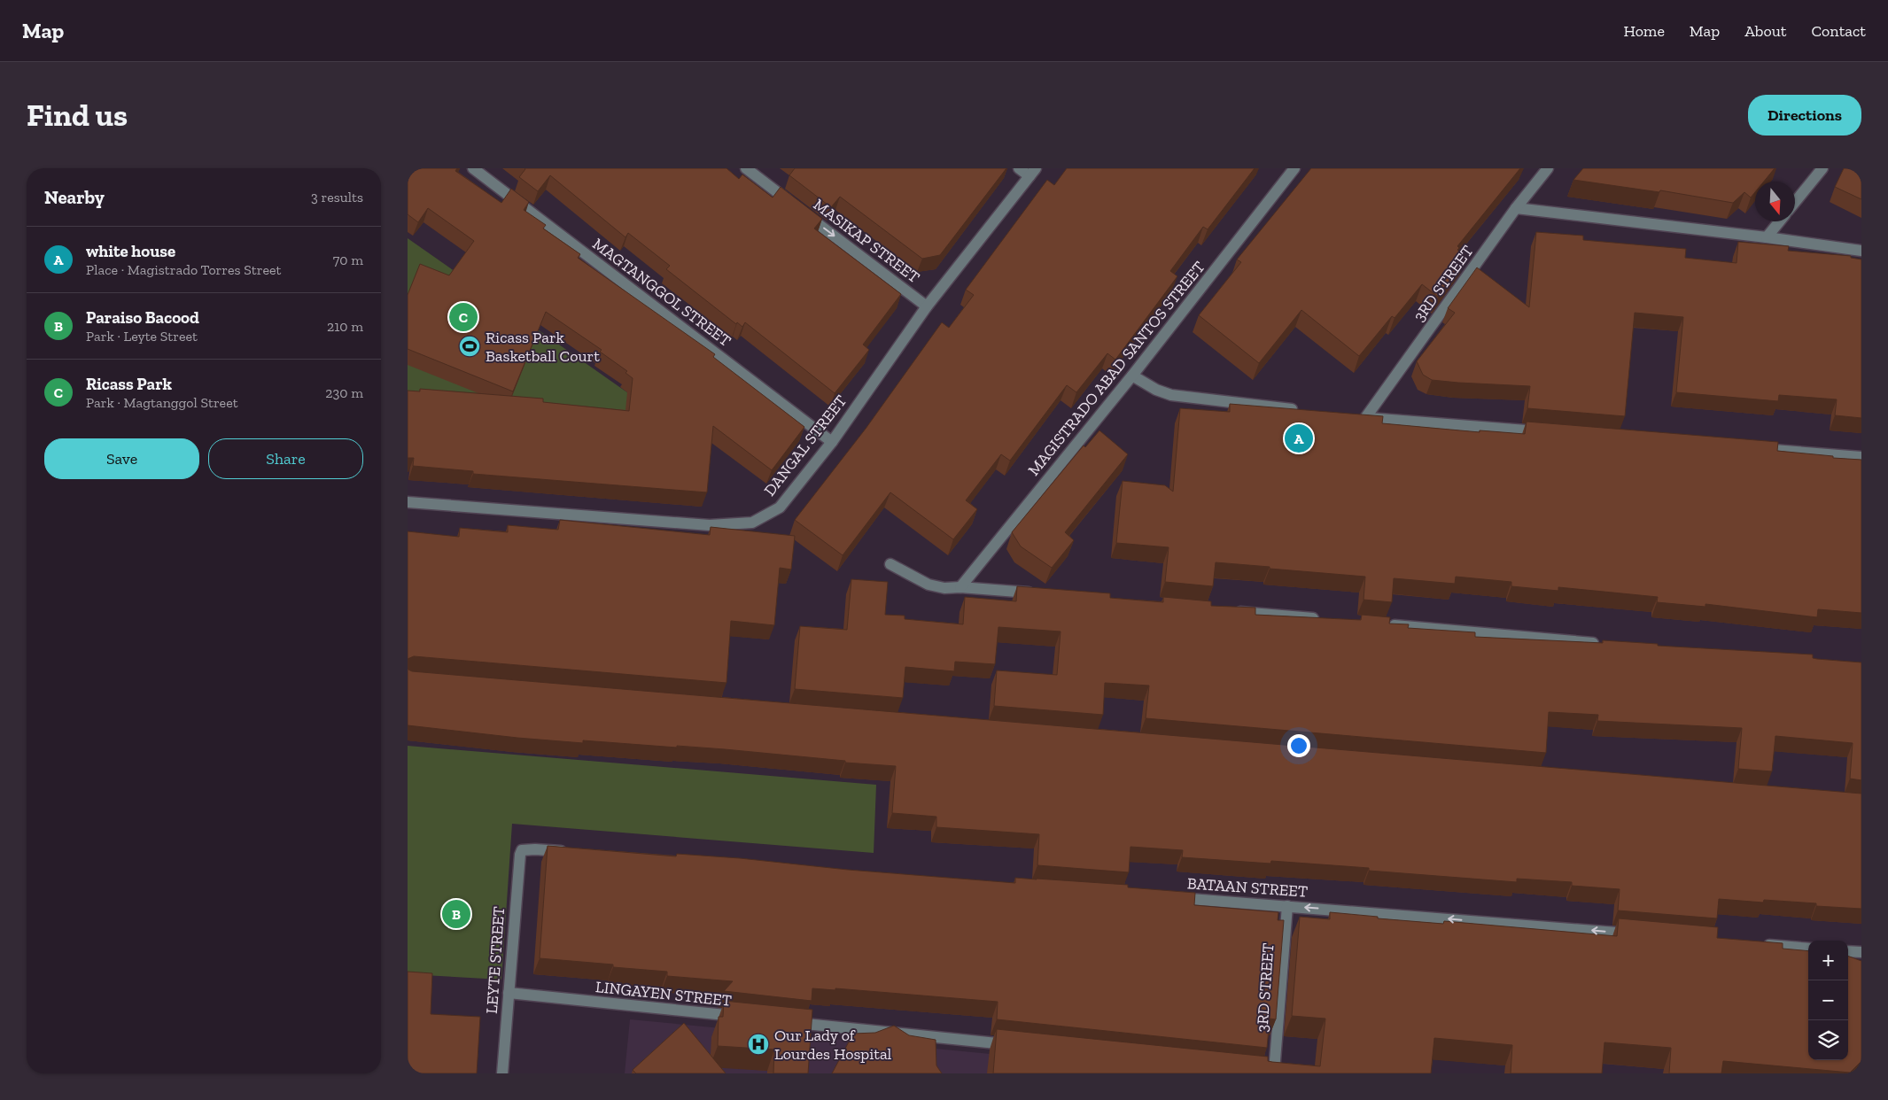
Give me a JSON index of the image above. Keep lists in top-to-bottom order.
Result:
{
  "streets": {
    "street": [
      "MASIKAP STREET",
      "3RD STREET",
      "MAGTANGGOL STREET",
      "MAGISTRADO ABAD SANTOS STREET",
      "DANGAL STREET",
      "BATAAN STREET",
      "LEYTE STREET",
      "LINGAYEN STREET"
    ]
  },
  "crossings": [
    ["MASIKAP STREET", "DANGAL STREET"],
    ["3RD STREET", "BATAAN STREET"],
    ["MAGTANGGOL STREET", "DANGAL STREET"],
    ["LEYTE STREET", "LINGAYEN STREET"]
  ],
  "one_way": ["MASIKAP STREET", "BATAAN STREET"],
  "places": {
    "sports": ["Ricass Park Basketball Court"],
    "hospital": ["Our Lady of Lourdes Hospital"]
  },
  "north": "bottom",
  "page": {
    "header": "Map",
    "nav": [
      "Home",
      "Map",
      "About",
      "Contact"
    ],
    "buttons": [
      "Directions",
      ["Save", "Share"]
    ],
    "title": "Find us",
    "heading": ["Nearby", "3 results"],
    "list": [
      {
        "mark": "A",
        "name": "white house",
        "note": "Place · Magistrado Torres Street",
        "value": "70 m"
      },
      {
        "mark": "B",
        "name": "Paraiso Bacood",
        "note": "Park · Leyte Street",
        "value": "210 m"
      },
      {
        "mark": "C",
        "name": "Ricass Park",
        "note": "Park · Magtanggol Street",
        "value": "230 m"
      }
    ],
    "pins": ["C", "A", "B"],
    "map_buttons": ["+", "−"]
  }
}
